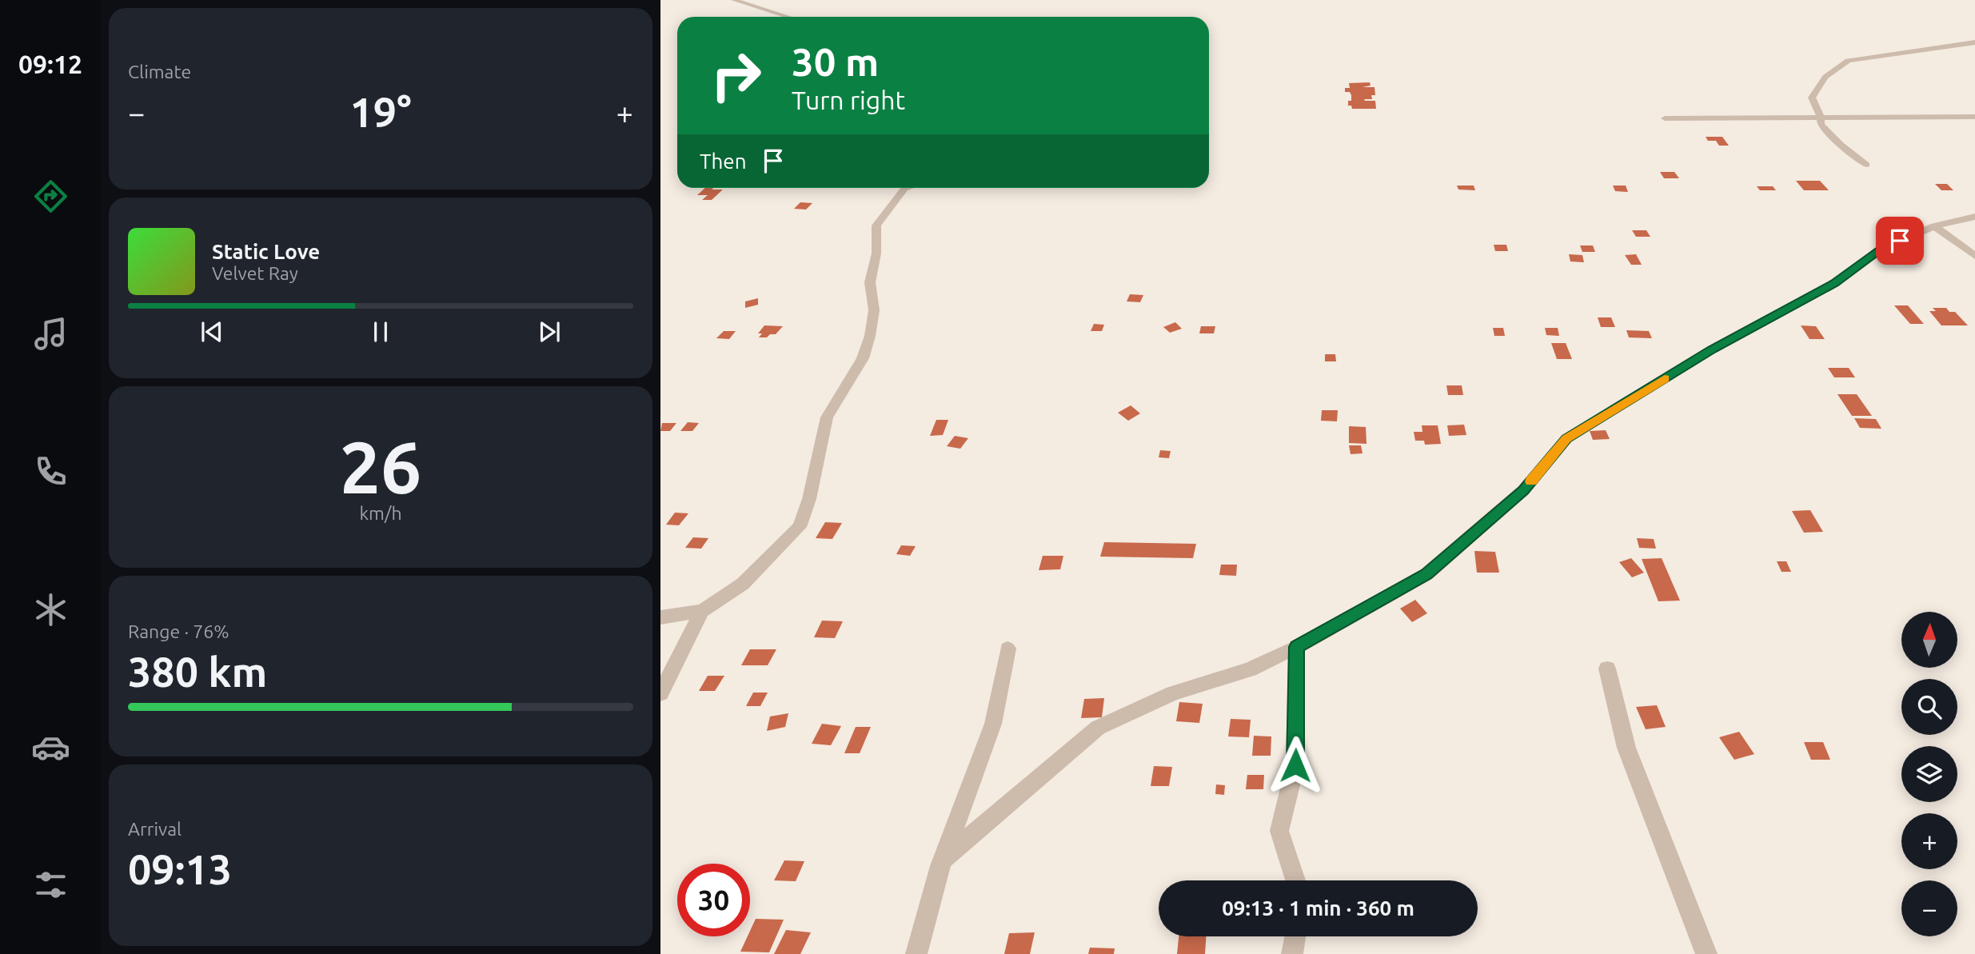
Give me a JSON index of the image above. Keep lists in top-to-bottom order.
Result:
{
  "north": "top",
  "page": {
    "tabs": "09:12",
    "tile": [
      "Climate",
      ["26", "km/h"],
      ["Range · 76%", "380 km"],
      ["Arrival", "09:13"]
    ],
    "turn": ["30 m", "Turn right"],
    "heat": ["−", "19°", "+"],
    "then": "Then",
    "song": ["Static Love", "Velvet Ray"],
    "map_buttons": ["+", "−"],
    "limit": "30",
    "trip": "09:13 · 1 min · 360 m"
  }
}
